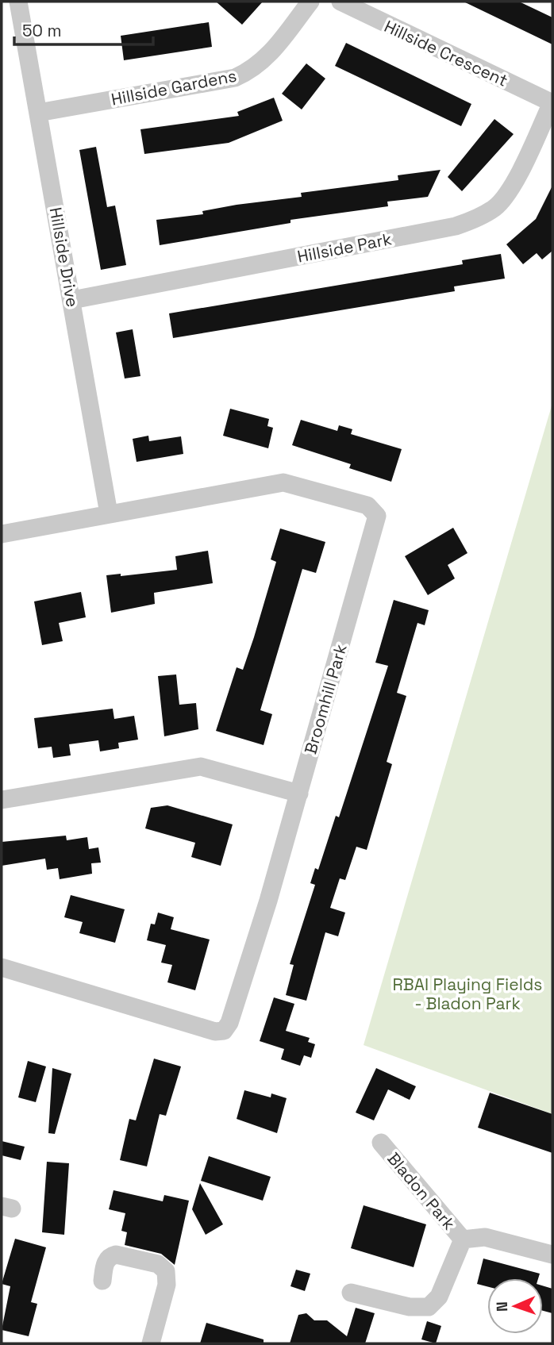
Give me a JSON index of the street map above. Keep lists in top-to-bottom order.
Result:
{
  "streets": {
    "street": [
      "Hillside Crescent",
      "Hillside Gardens",
      "Hillside Park",
      "Hillside Drive",
      "Broomhill Park",
      "Bladon Park"
    ]
  },
  "crossings": [
    ["Hillside Crescent", "Hillside Park"],
    ["Hillside Gardens", "Hillside Drive"],
    ["Hillside Park", "Hillside Drive"],
    ["Hillside Drive", "Broomhill Park"]
  ],
  "parks": ["RBAI Playing Fields - Bladon Park"],
  "scale_bar": "50 m",
  "north": "left"
}
